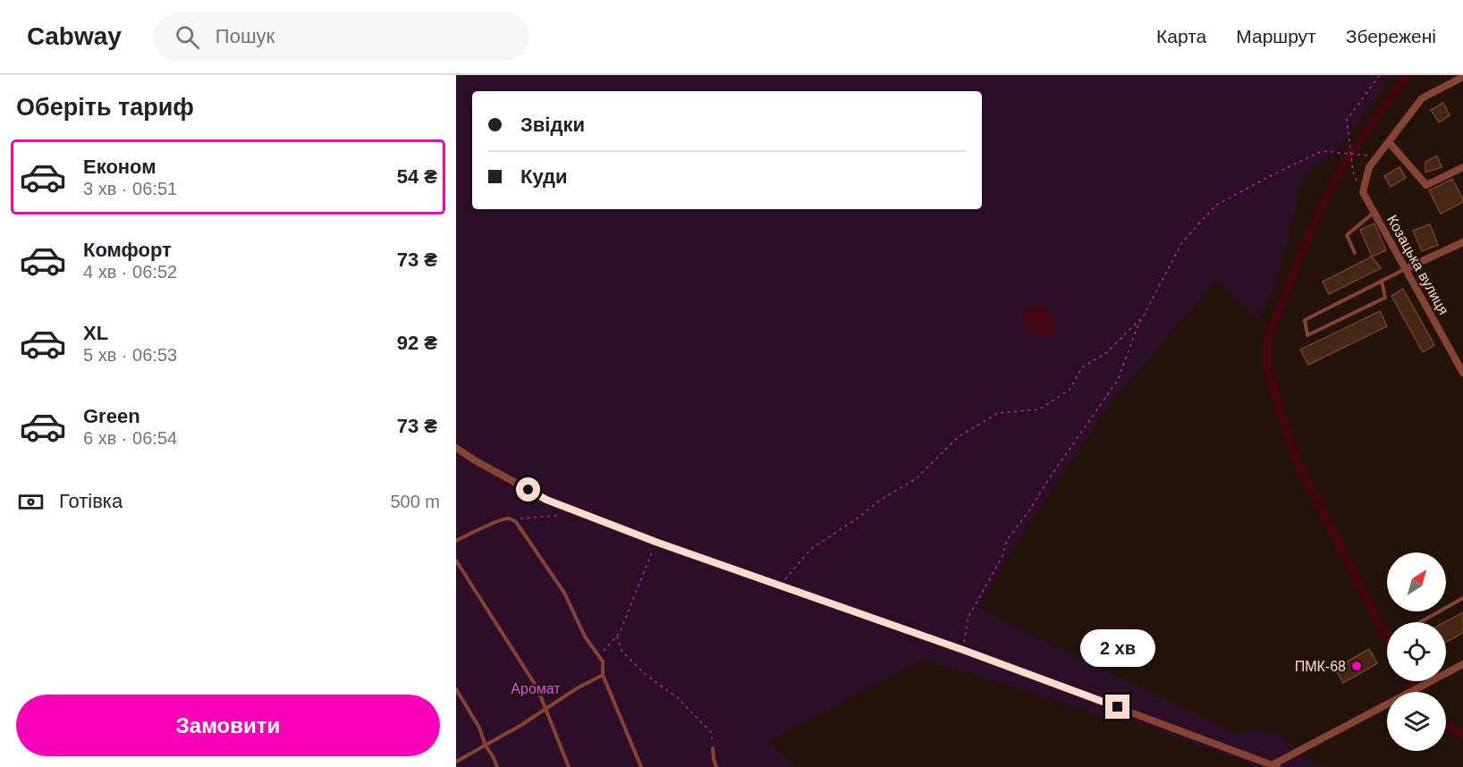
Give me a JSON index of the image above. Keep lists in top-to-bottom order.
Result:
{
  "streets": {
    "street": ["Козацька вулиця"]
  },
  "parks": ["Аромат"],
  "places": ["ПМК-68"],
  "north": "top right",
  "page": {
    "header": "Cabway",
    "search": "Пошук",
    "nav": ["Карта", "Маршрут", "Збережені"],
    "heading": "Оберіть тариф",
    "banner": ["Звідки", "Куди"],
    "list": [
      {
        "name": "Економ",
        "note": "3 хв · 06:51",
        "value": "54 ₴"
      },
      {
        "name": "Комфорт",
        "note": "4 хв · 06:52",
        "value": "73 ₴"
      },
      {
        "name": "XL",
        "note": "5 хв · 06:53",
        "value": "92 ₴"
      },
      {
        "name": "Green",
        "note": "6 хв · 06:54",
        "value": "73 ₴"
      }
    ],
    "pay": ["Готівка", "500 m"],
    "bubble": "2 хв",
    "buttons": "Замовити"
  }
}
